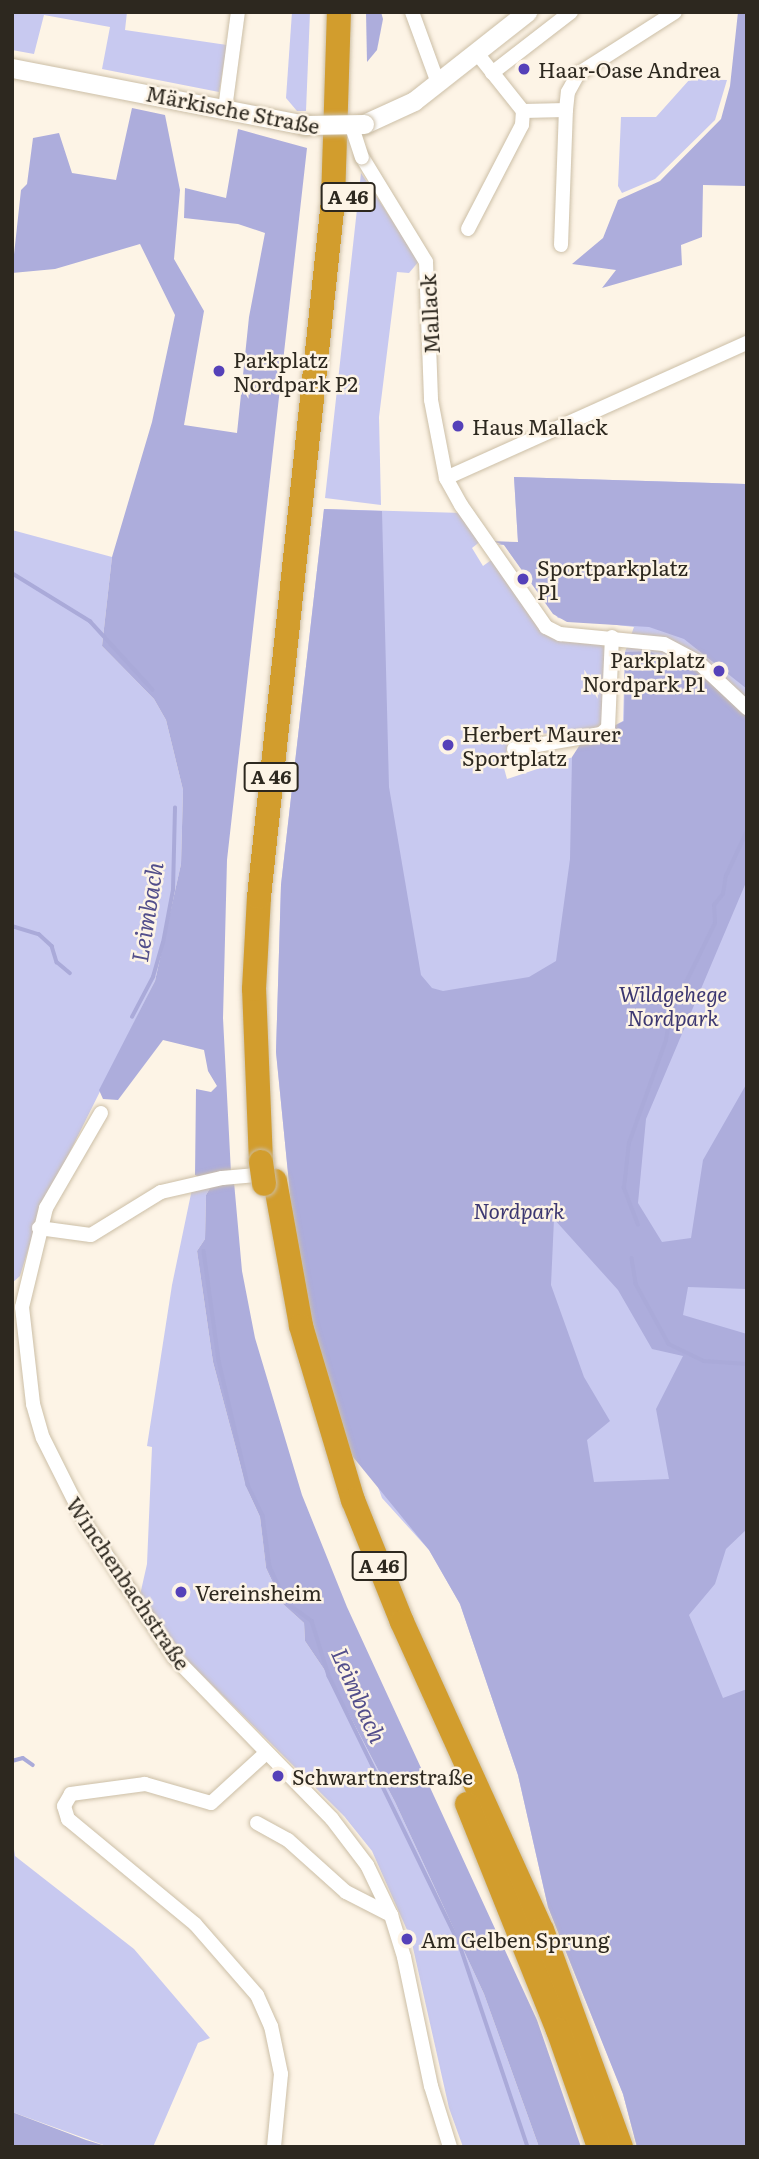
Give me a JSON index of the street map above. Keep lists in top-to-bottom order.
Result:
{
  "streets": {
    "highway": ["A 46"],
    "main road": ["Märkische Straße"],
    "street": ["Mallack", "Winchenbachstraße"]
  },
  "crossings": [
    ["Märkische Straße", "Mallack"]
  ],
  "water": ["Leimbach"],
  "parks": ["Wildgehege Nordpark", "Nordpark"],
  "places": [
    "Haar-Oase Andrea",
    "Parkplatz Nordpark P2",
    "Haus Mallack",
    "Sportparkplatz P1",
    "Parkplatz Nordpark P1",
    "Herbert Maurer Sportplatz",
    "Vereinsheim",
    "Schwartnerstraße",
    "Am Gelben Sprung"
  ]
}
